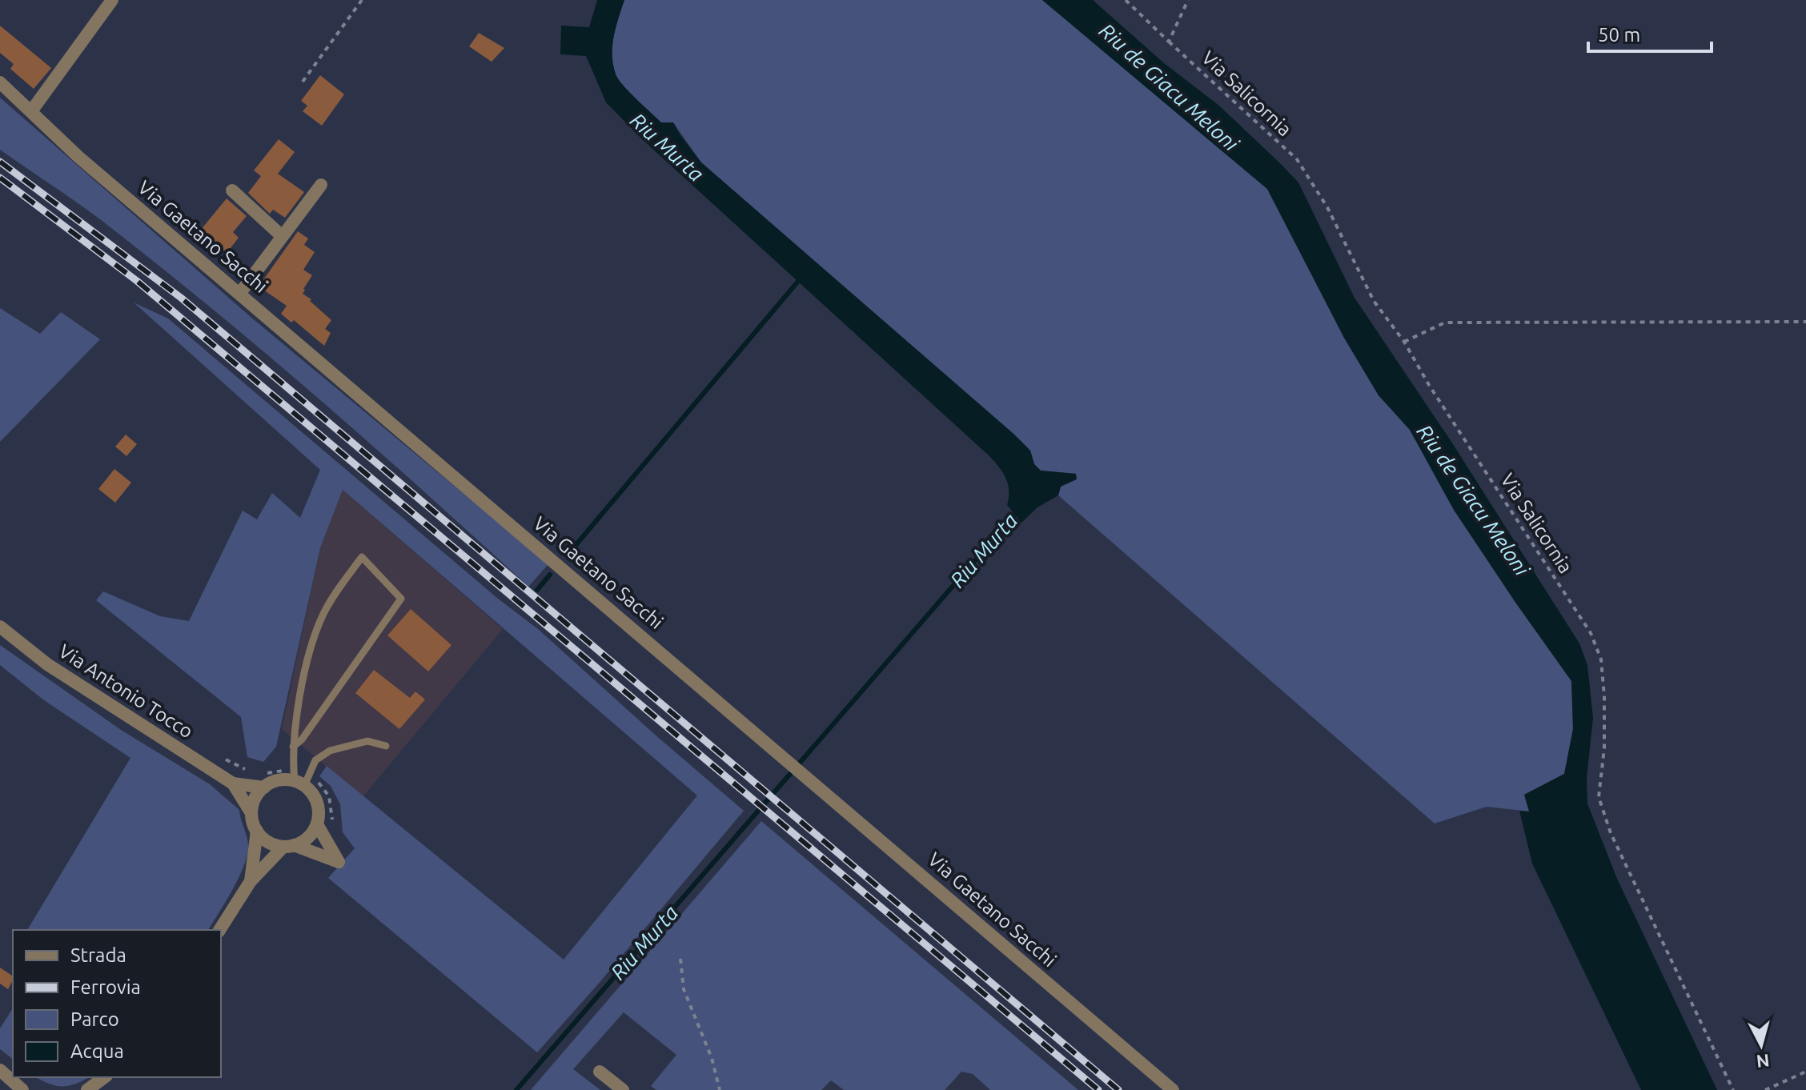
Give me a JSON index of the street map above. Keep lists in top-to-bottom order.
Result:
{
  "streets": {
    "street": ["Via Gaetano Sacchi", "Via Antonio Tocco"],
    "path": ["Via Salicornia"]
  },
  "water": ["Riu de Giacu Meloni", "Riu Murta"],
  "legend": [
    "Strada",
    "Ferrovia",
    "Parco",
    "Acqua"
  ],
  "scale_bar": "50 m",
  "north": "bottom"
}
